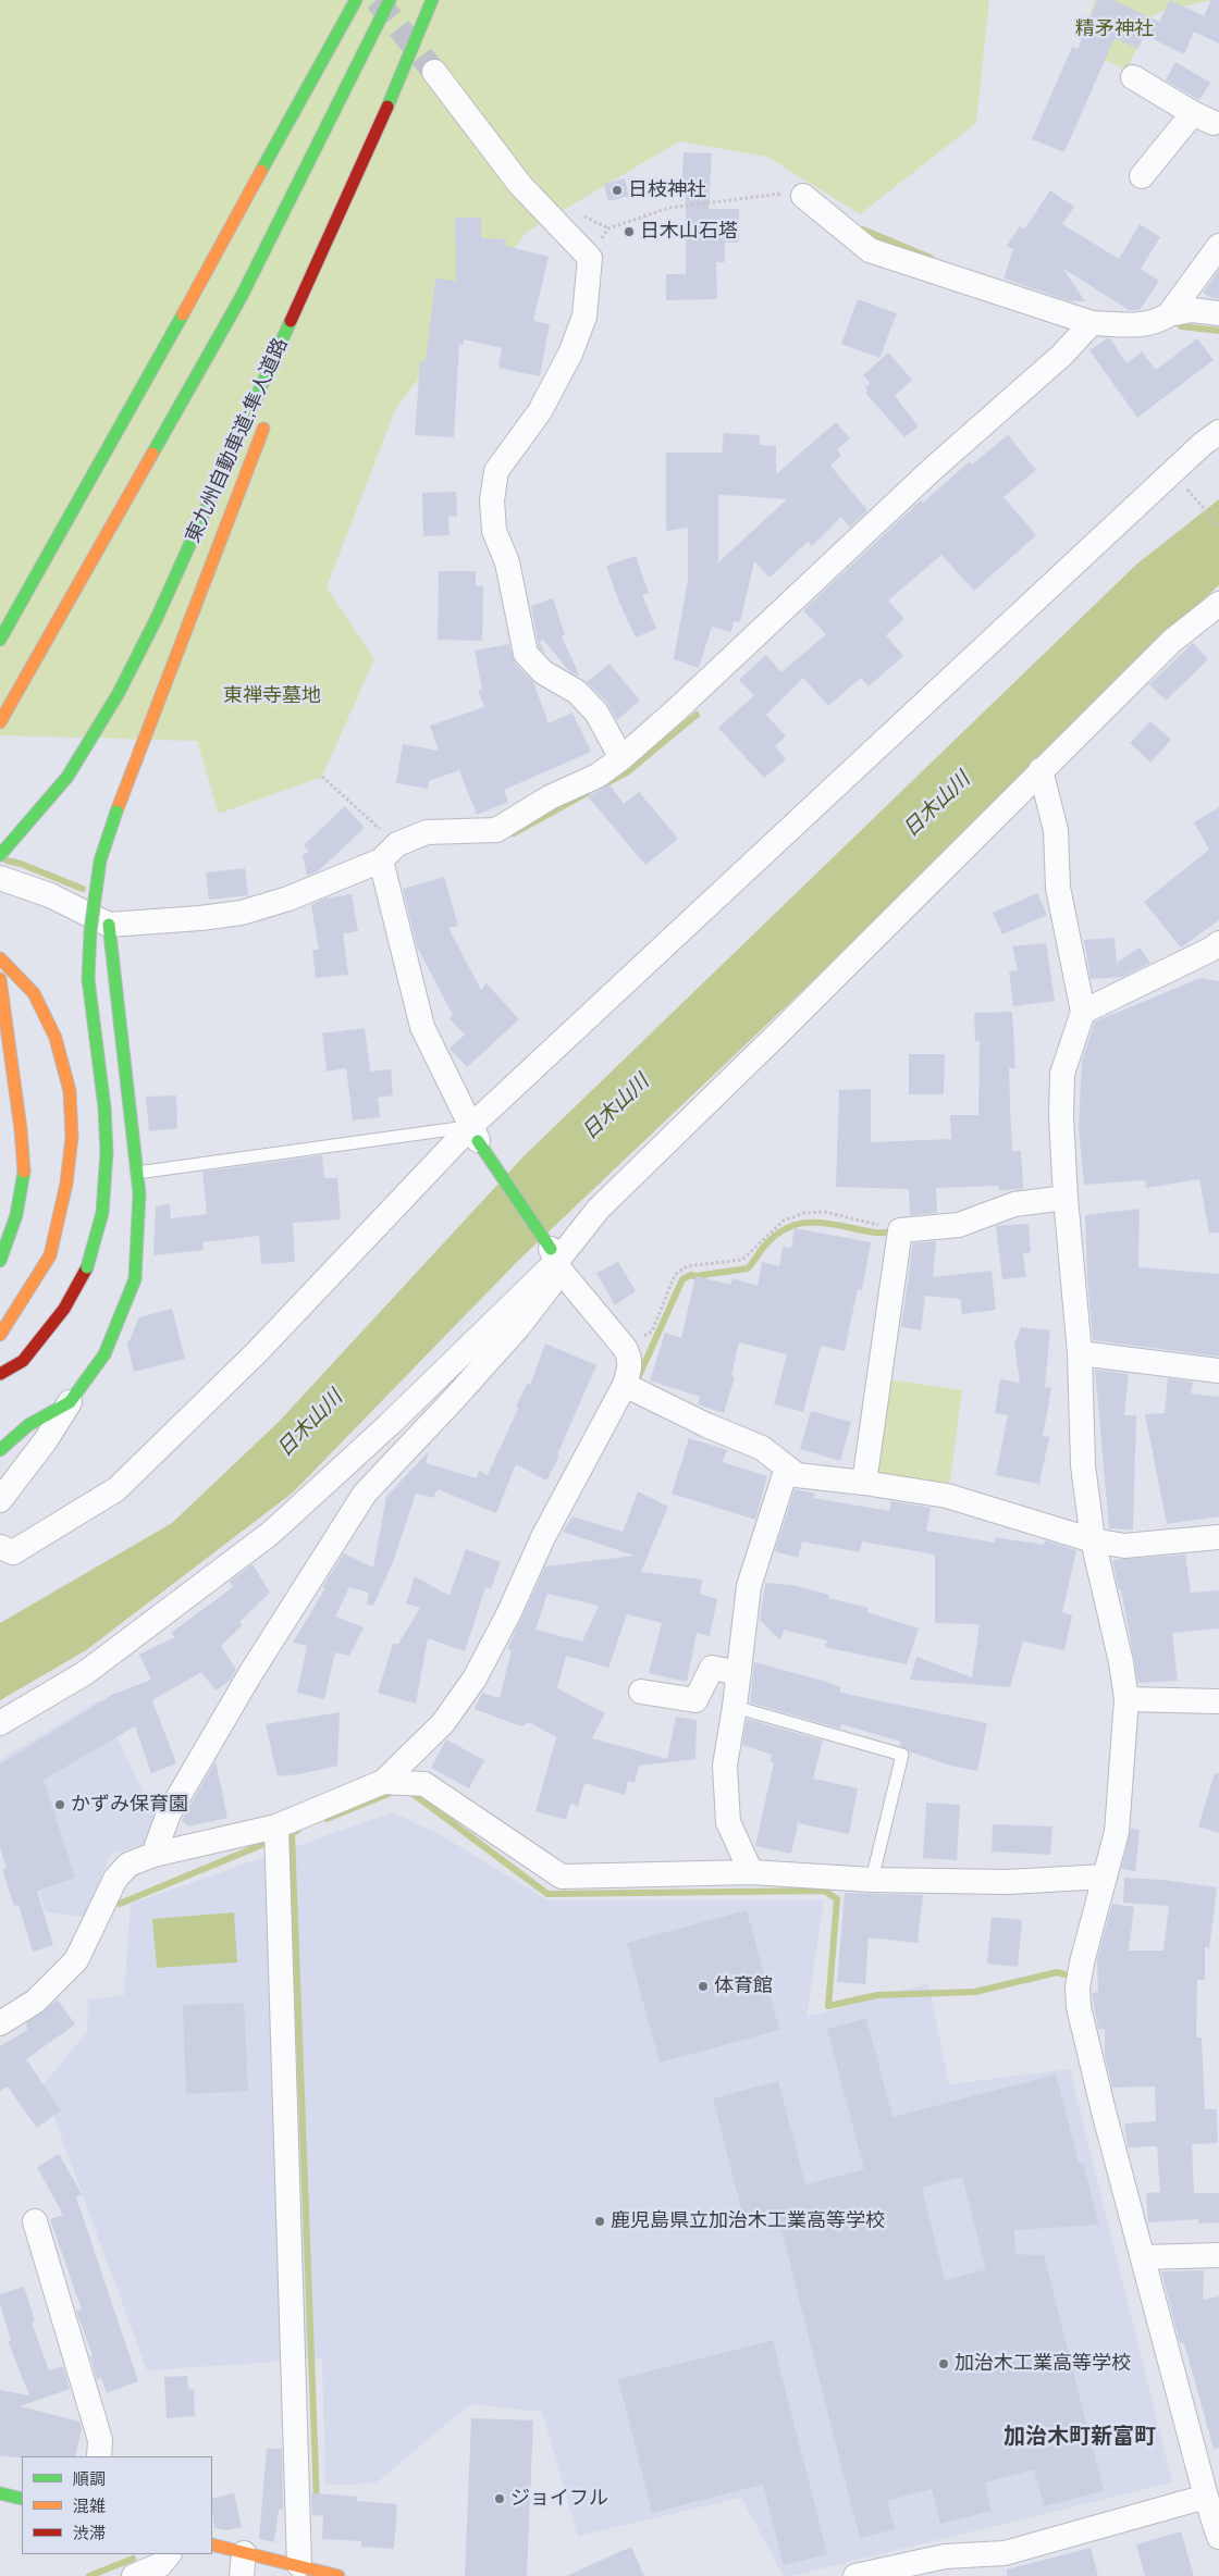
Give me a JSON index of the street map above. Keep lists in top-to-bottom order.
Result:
{
  "streets": {
    "main road": ["東九州自動車道;隼人道路"]
  },
  "districts": ["加治木町新富町"],
  "water": ["日木山川"],
  "parks": ["精矛神社", "東禅寺墓地"],
  "places": [
    "日枝神社",
    "日木山石塔",
    "かずみ保育園",
    "体育館",
    "鹿児島県立加治木工業高等学校",
    "加治木工業高等学校",
    "ジョイフル"
  ],
  "legend": ["順調", "混雑", "渋滞"]
}
